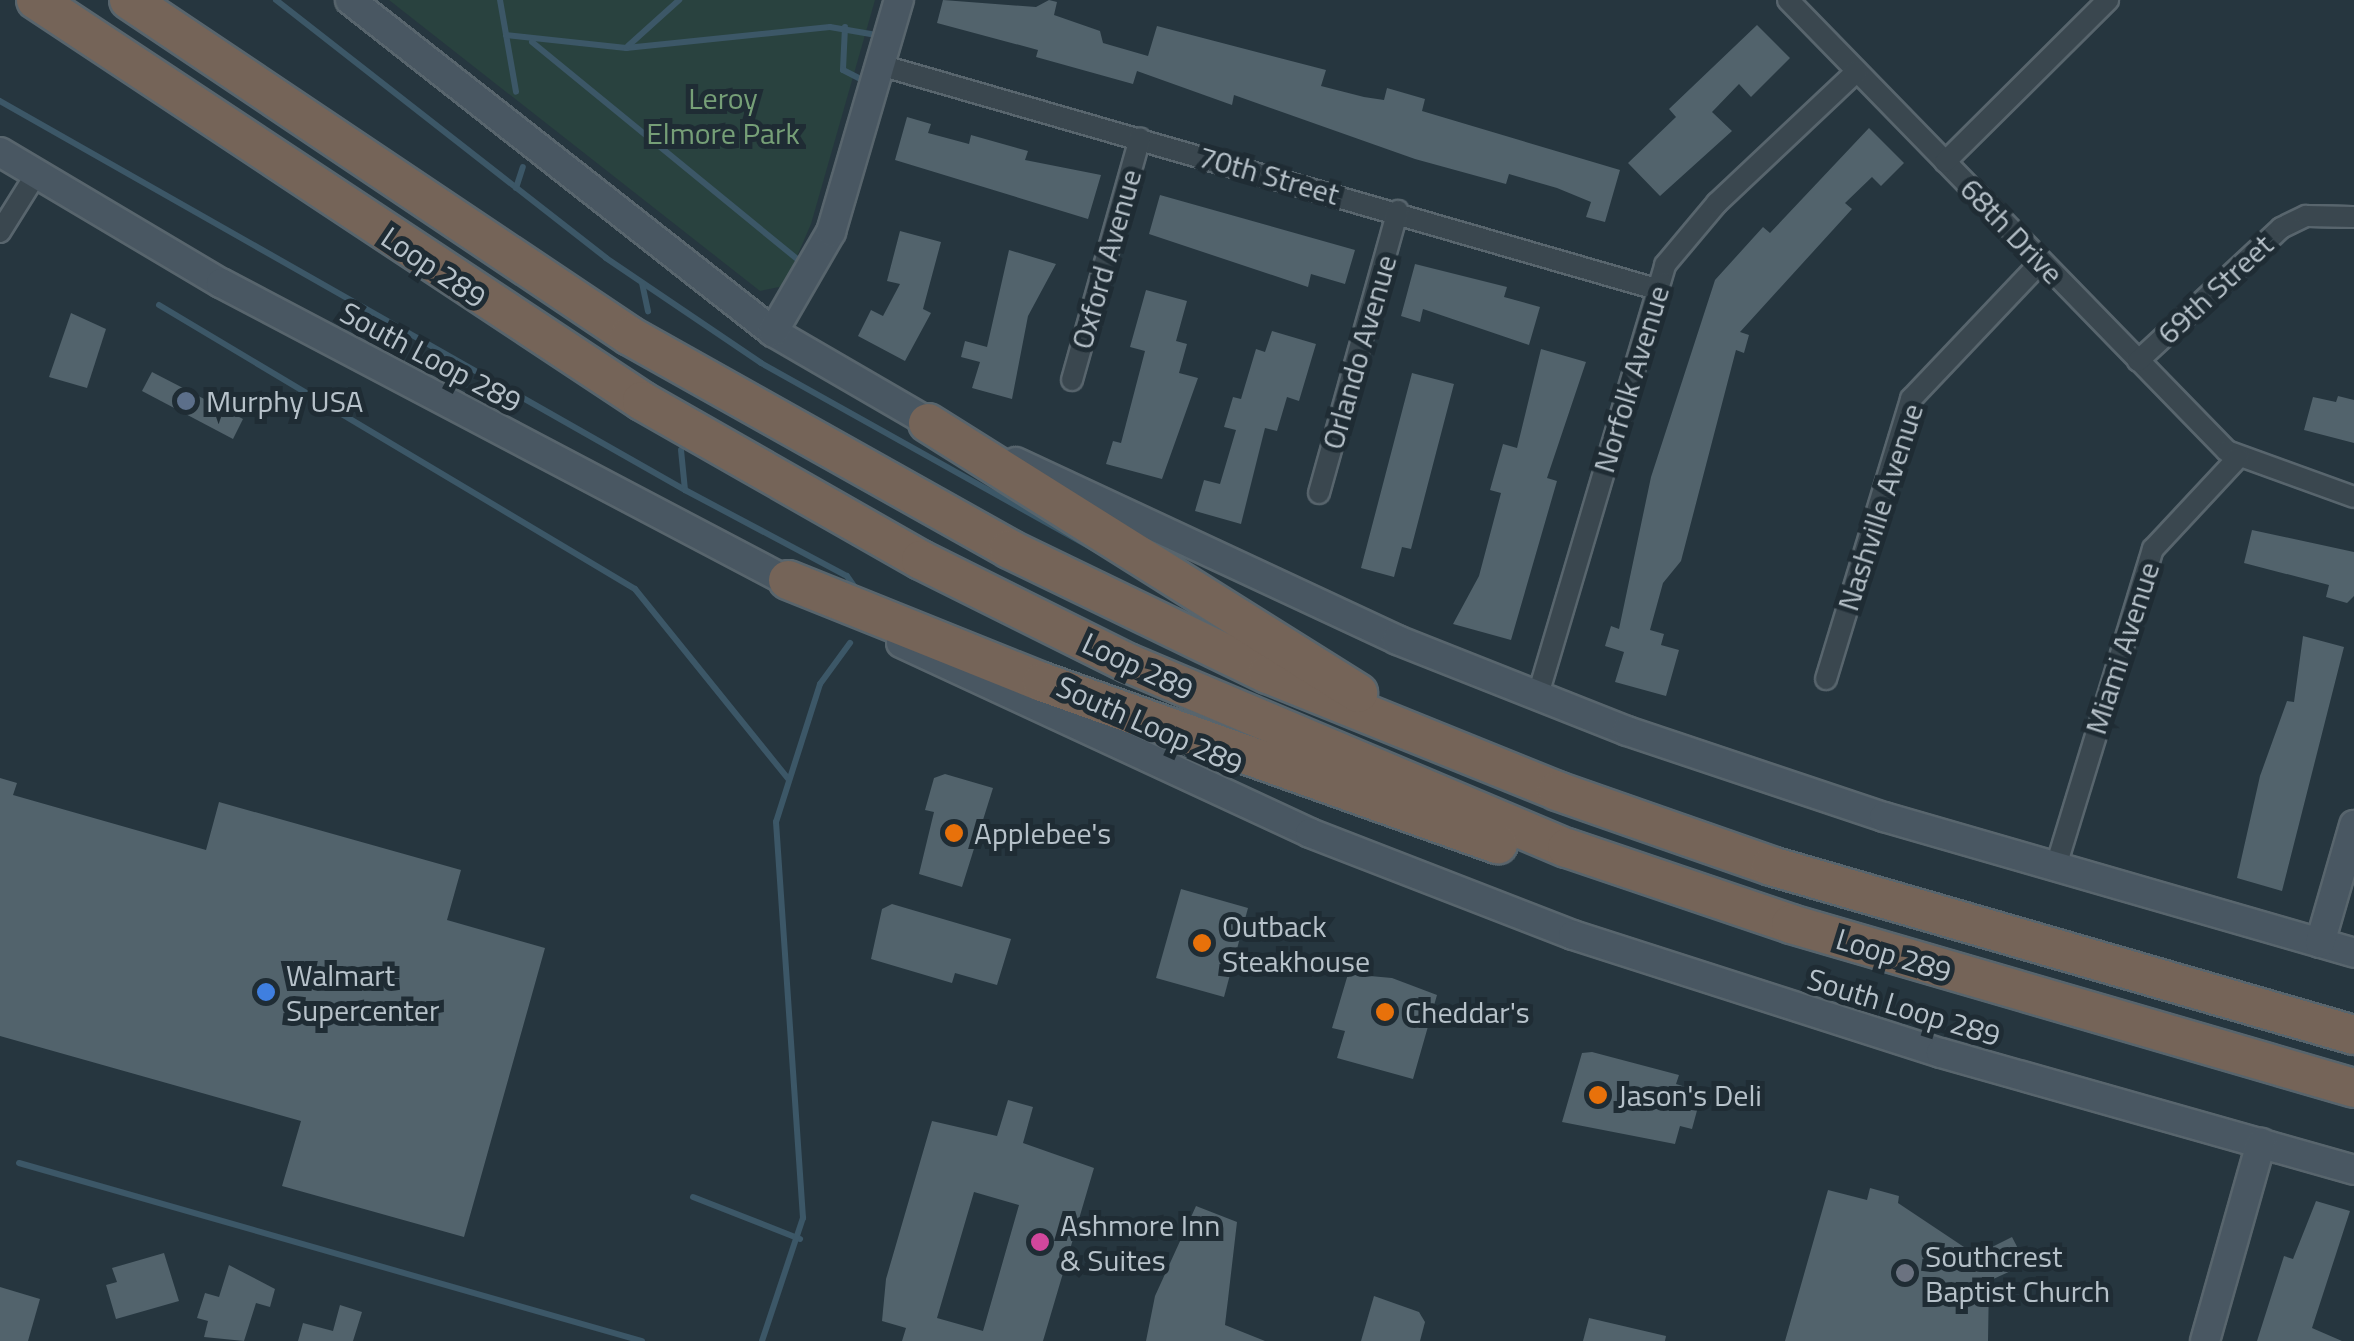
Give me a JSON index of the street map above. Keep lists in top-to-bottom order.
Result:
{
  "streets": {
    "highway": ["Loop 289"],
    "main road": ["South Loop 289"],
    "street": [
      "70th Street",
      "68th Drive",
      "Oxford Avenue",
      "69th Street",
      "Orlando Avenue",
      "Norfolk Avenue",
      "Nashville Avenue",
      "Miami Avenue"
    ]
  },
  "crossings": [
    ["70th Street", "Oxford Avenue"],
    ["70th Street", "Orlando Avenue"],
    ["70th Street", "Norfolk Avenue"],
    ["68th Drive", "69th Street"],
    ["68th Drive", "Norfolk Avenue"],
    ["68th Drive", "Nashville Avenue"],
    ["68th Drive", "Miami Avenue"]
  ],
  "parks": ["Leroy Elmore Park"],
  "places": [
    "Murphy USA",
    "Applebee's",
    "Outback Steakhouse",
    "Walmart Supercenter",
    "Cheddar's",
    "Jason's Deli",
    "Ashmore Inn & Suites",
    "Southcrest Baptist Church"
  ]
}
